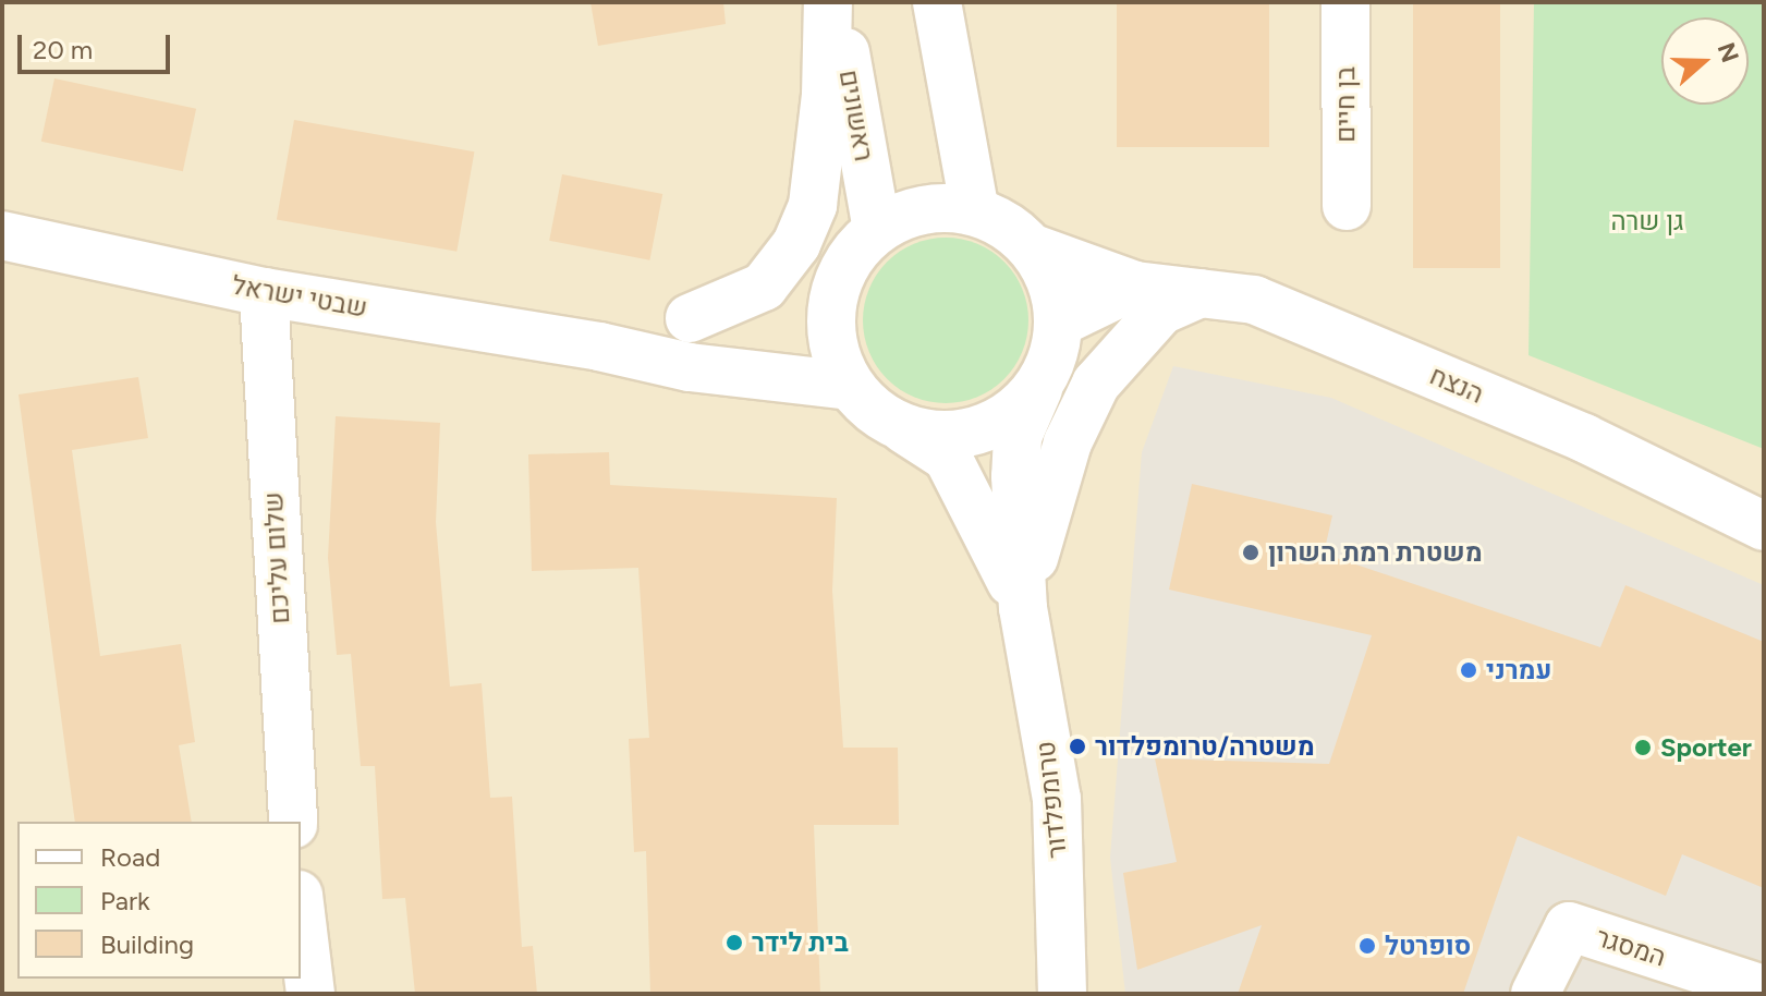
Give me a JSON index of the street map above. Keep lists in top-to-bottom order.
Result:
{
  "streets": {
    "street": [
      "בן חיים",
      "ראשונים",
      "שבטי ישראל",
      "הנצח",
      "שלום עליכם",
      "טרומפלדור",
      "המסגר"
    ]
  },
  "crossings": [
    ["ראשונים", "שבטי ישראל"],
    ["ראשונים", "הנצח"],
    ["ראשונים", "טרומפלדור"],
    ["שבטי ישראל", "הנצח"],
    ["שבטי ישראל", "שלום עליכם"],
    ["שבטי ישראל", "טרומפלדור"],
    ["הנצח", "טרומפלדור"]
  ],
  "parks": ["גן שרה"],
  "places": [
    "משטרת רמת השרון",
    "עמרני",
    "משטרה/טרומפלדור",
    "Sporter",
    "בית לידר",
    "סופרטל"
  ],
  "legend": ["Road", "Park", "Building"],
  "scale_bar": "20 m",
  "north": "right"
}
